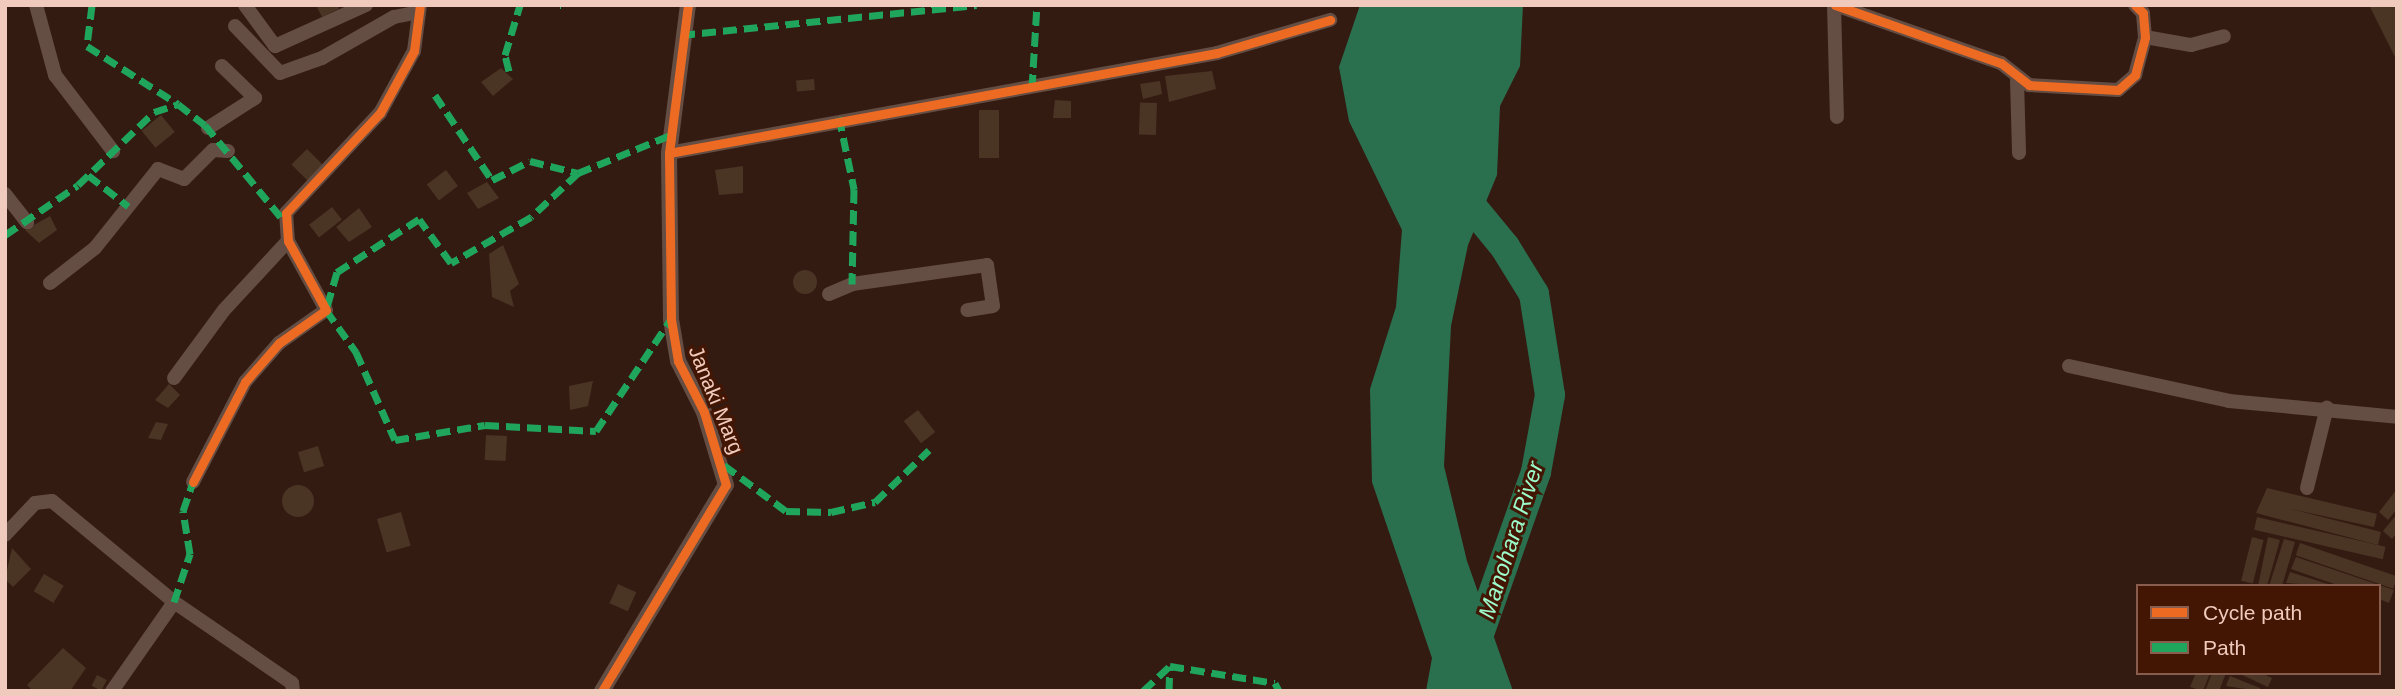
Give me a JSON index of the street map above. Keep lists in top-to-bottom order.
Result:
{
  "streets": {
    "street": ["Janaki Marg"]
  },
  "water": ["Manohara River"],
  "legend": ["Cycle path", "Path"]
}
